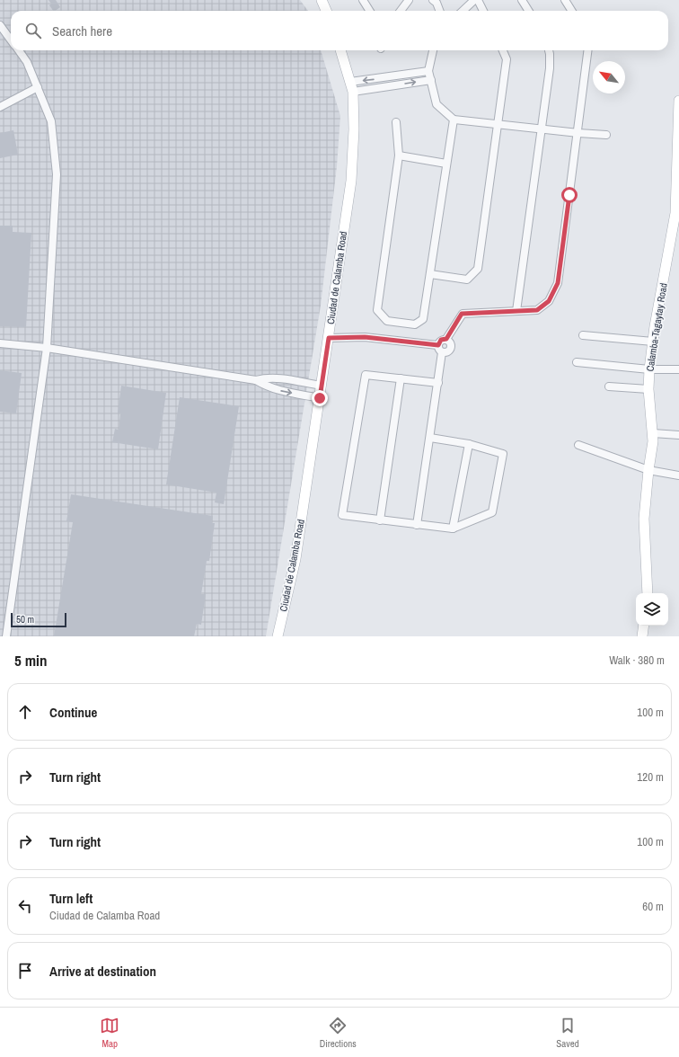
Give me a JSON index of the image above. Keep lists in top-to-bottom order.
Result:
{
  "streets": {
    "main road": ["Ciudad de Calamba Road", "Calamba-Tagaytay Road"]
  },
  "scale_bar": "50 m",
  "north": "top left",
  "page": {
    "search": "Search here",
    "scale": "50 m",
    "heading": ["5 min", "Walk · 380 m"],
    "list": [
      ["Continue", "100 m"],
      ["Turn right", "120 m"],
      ["Turn right", "100 m"],
      ["Turn left", "Ciudad de Calamba Road", "60 m"],
      "Arrive at destination"
    ],
    "nav": ["Map", "Directions", "Saved"]
  }
}
